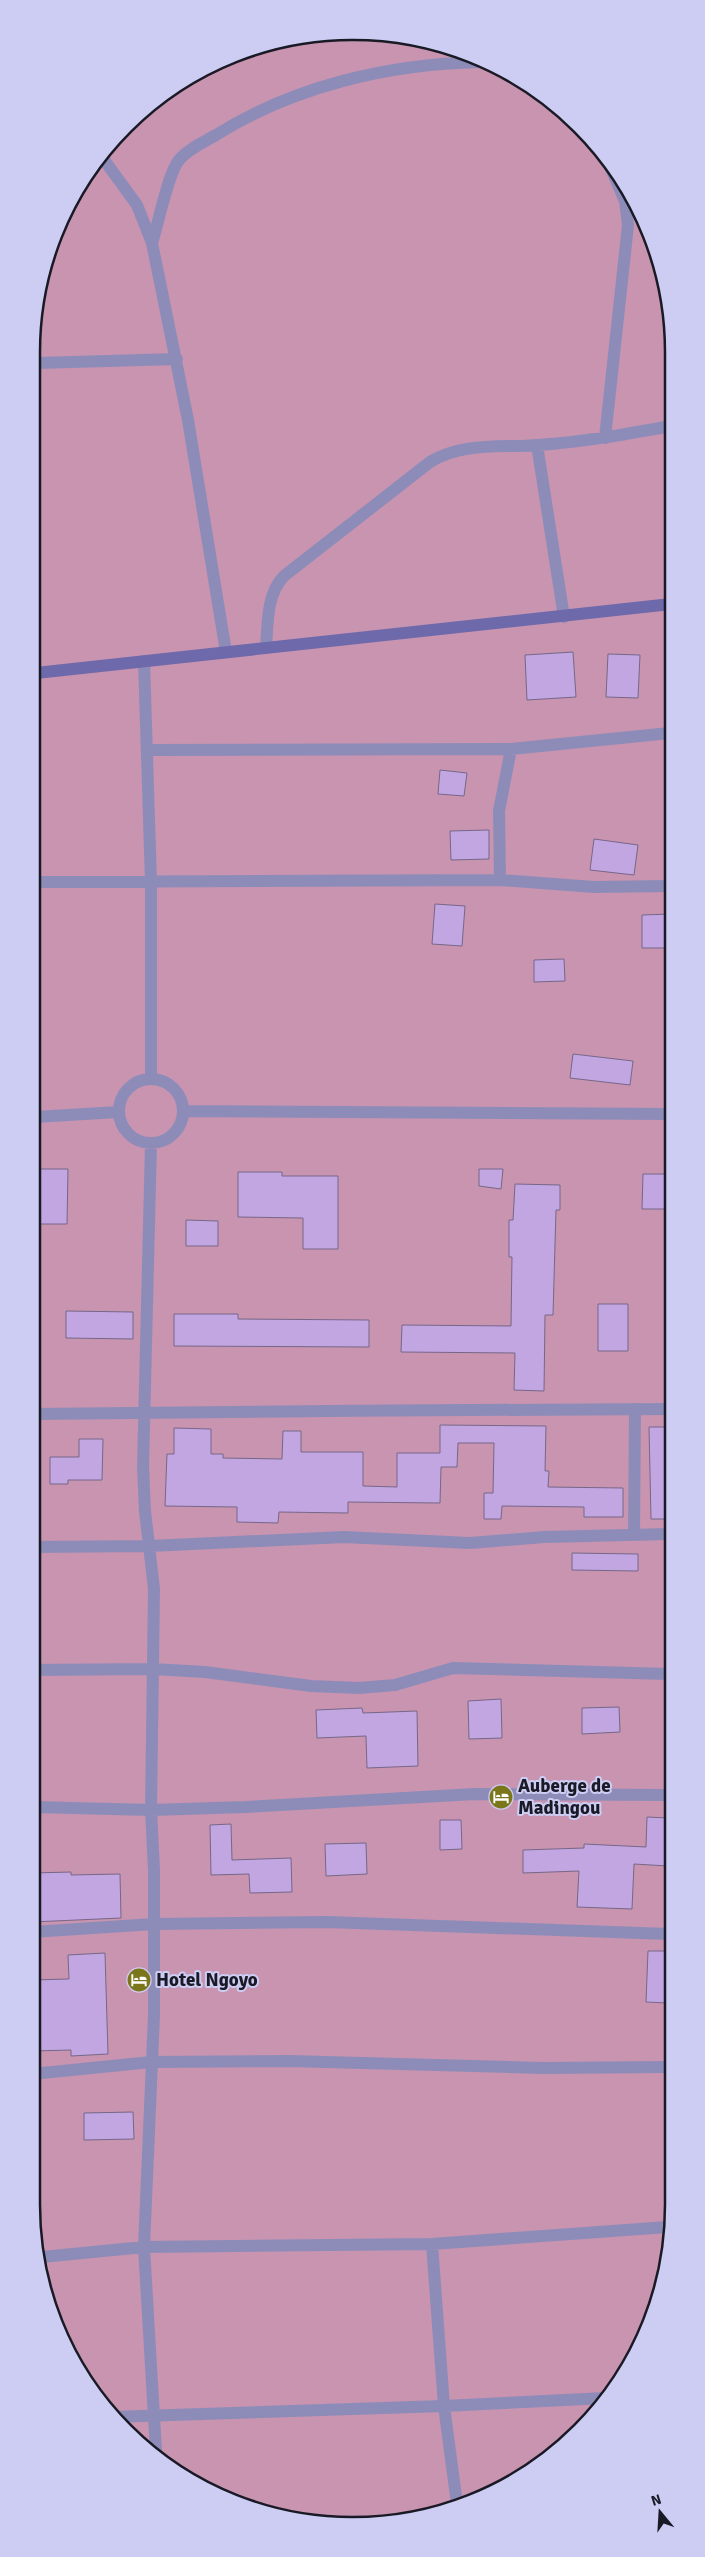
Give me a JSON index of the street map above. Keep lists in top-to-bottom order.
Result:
{
  "places": {
    "hotel": ["Auberge de Madingou", "Hotel Ngoyo"]
  },
  "north": "top"
}
